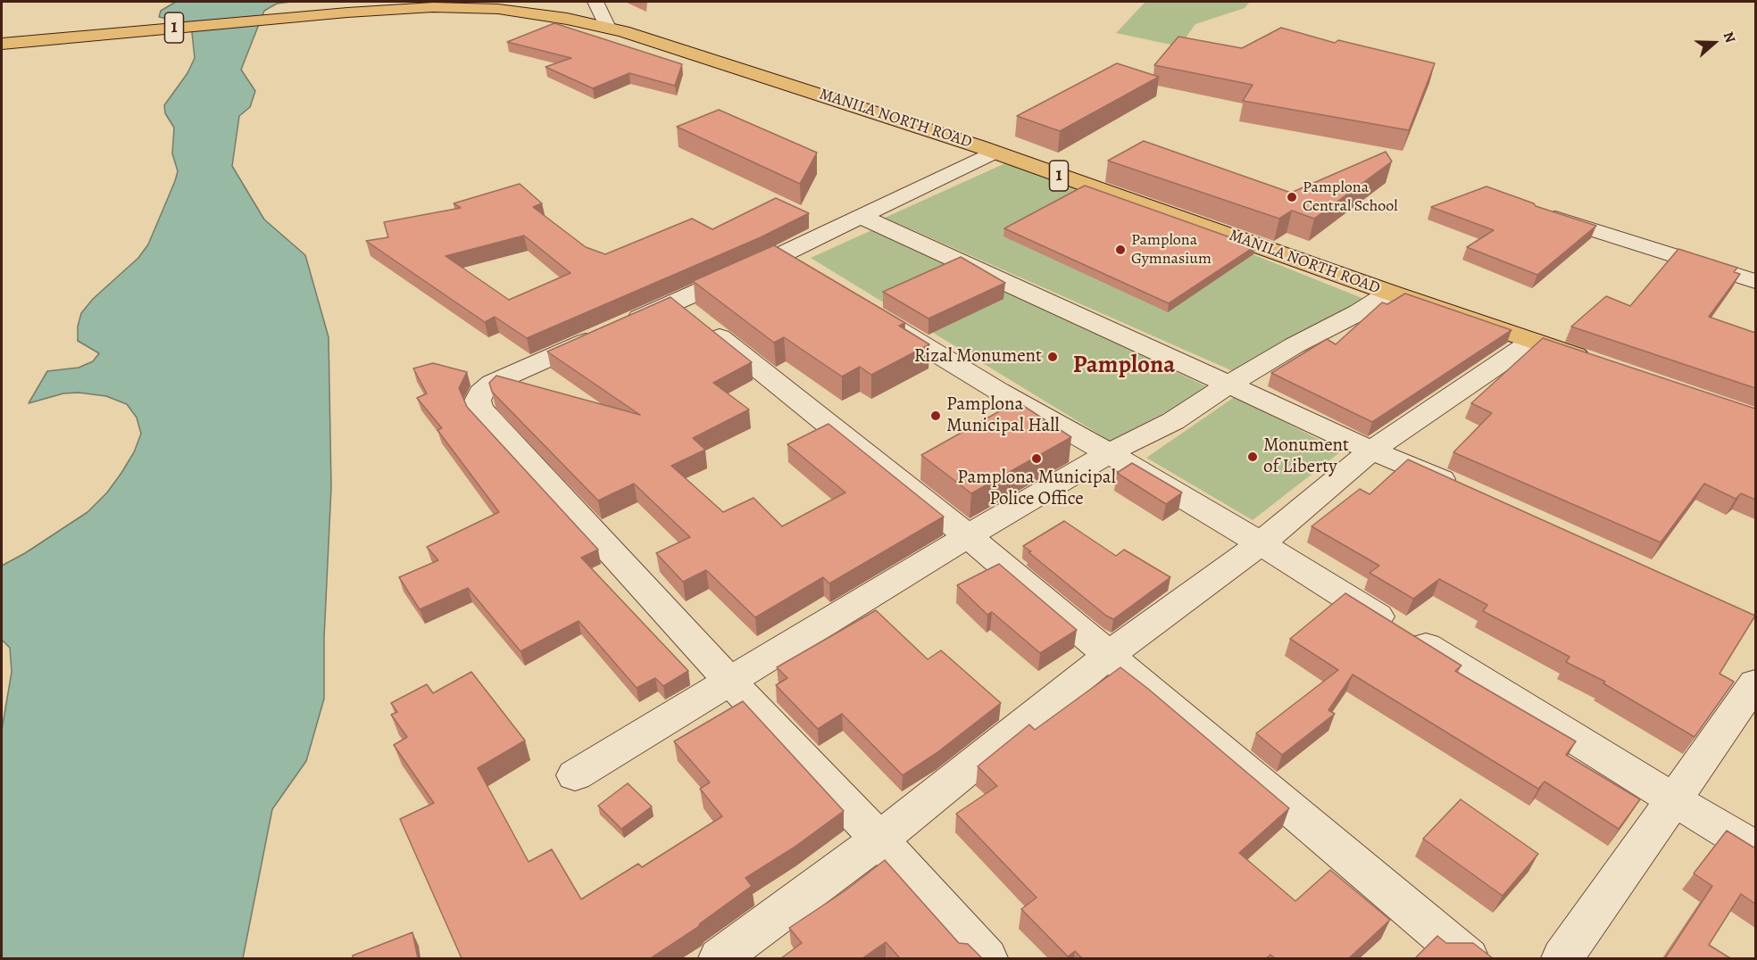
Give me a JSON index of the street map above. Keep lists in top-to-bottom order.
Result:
{
  "streets": {
    "highway": ["1", "MANILA NORTH ROAD"]
  },
  "districts": ["Pamplona"],
  "places": [
    "Pamplona Central School",
    "Pamplona Gymnasium",
    "Rizal Monument",
    "Pamplona Municipal Hall",
    "Monument of Liberty",
    "Pamplona Municipal Police Office"
  ],
  "north": "right"
}
